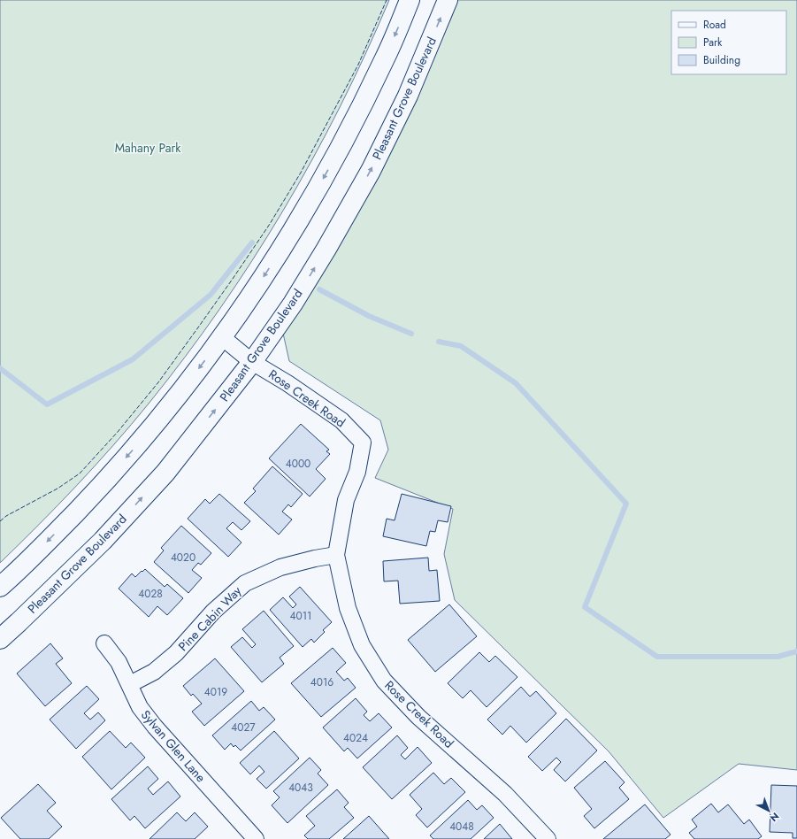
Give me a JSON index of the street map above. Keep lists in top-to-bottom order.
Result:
{
  "streets": {
    "main road": ["Pleasant Grove Boulevard"],
    "street": ["Rose Creek Road", "Pine Cabin Way", "Sylvan Glen Lane"]
  },
  "crossings": [
    ["Pleasant Grove Boulevard", "Rose Creek Road"],
    ["Rose Creek Road", "Pine Cabin Way"],
    ["Pine Cabin Way", "Sylvan Glen Lane"]
  ],
  "parks": ["Mahany Park"],
  "house_numbers": [
    "4000",
    "4020",
    "4028",
    "4011",
    "4016",
    "4019",
    "4027",
    "4024",
    "4043",
    "4048"
  ],
  "legend": ["Road", "Park", "Building"],
  "north": "bottom right"
}
